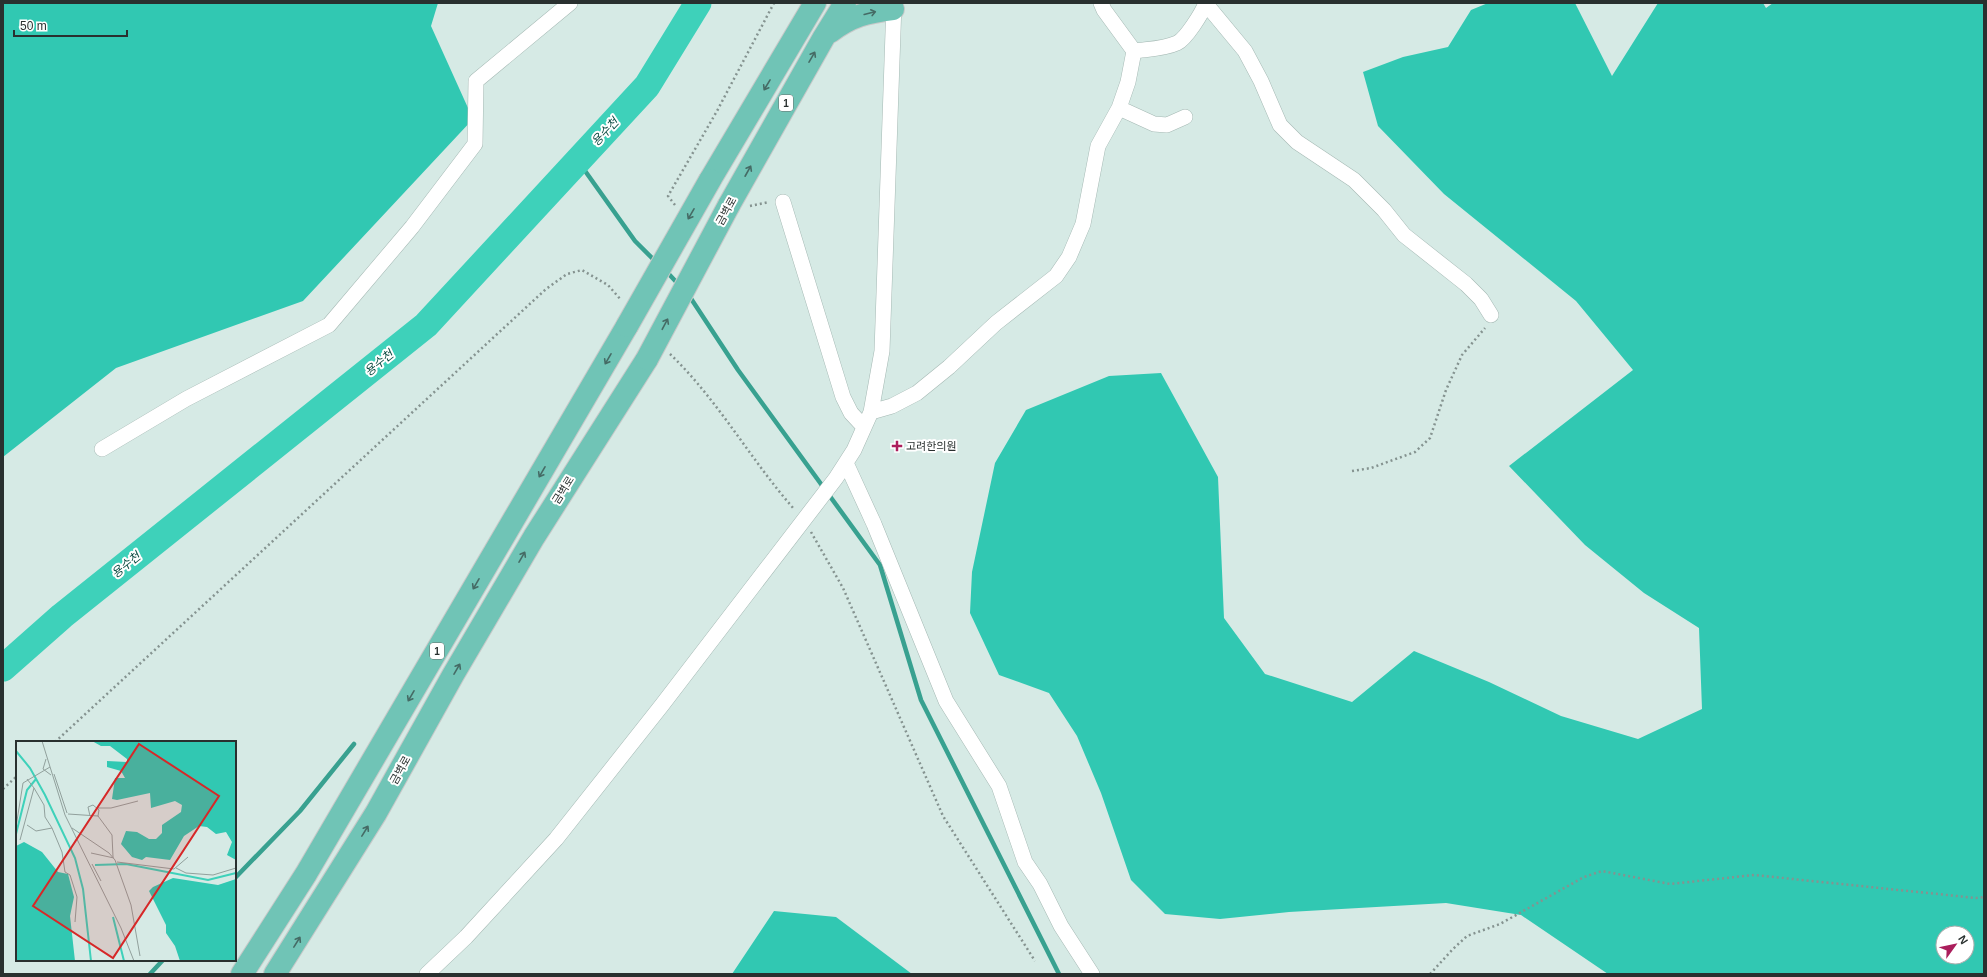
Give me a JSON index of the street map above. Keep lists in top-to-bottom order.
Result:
{
  "streets": {
    "highway": ["1", "금벽로"]
  },
  "water": ["용수천"],
  "places": {
    "health": ["고려한의원"]
  },
  "scale_bar": "50 m",
  "north": "top right"
}
